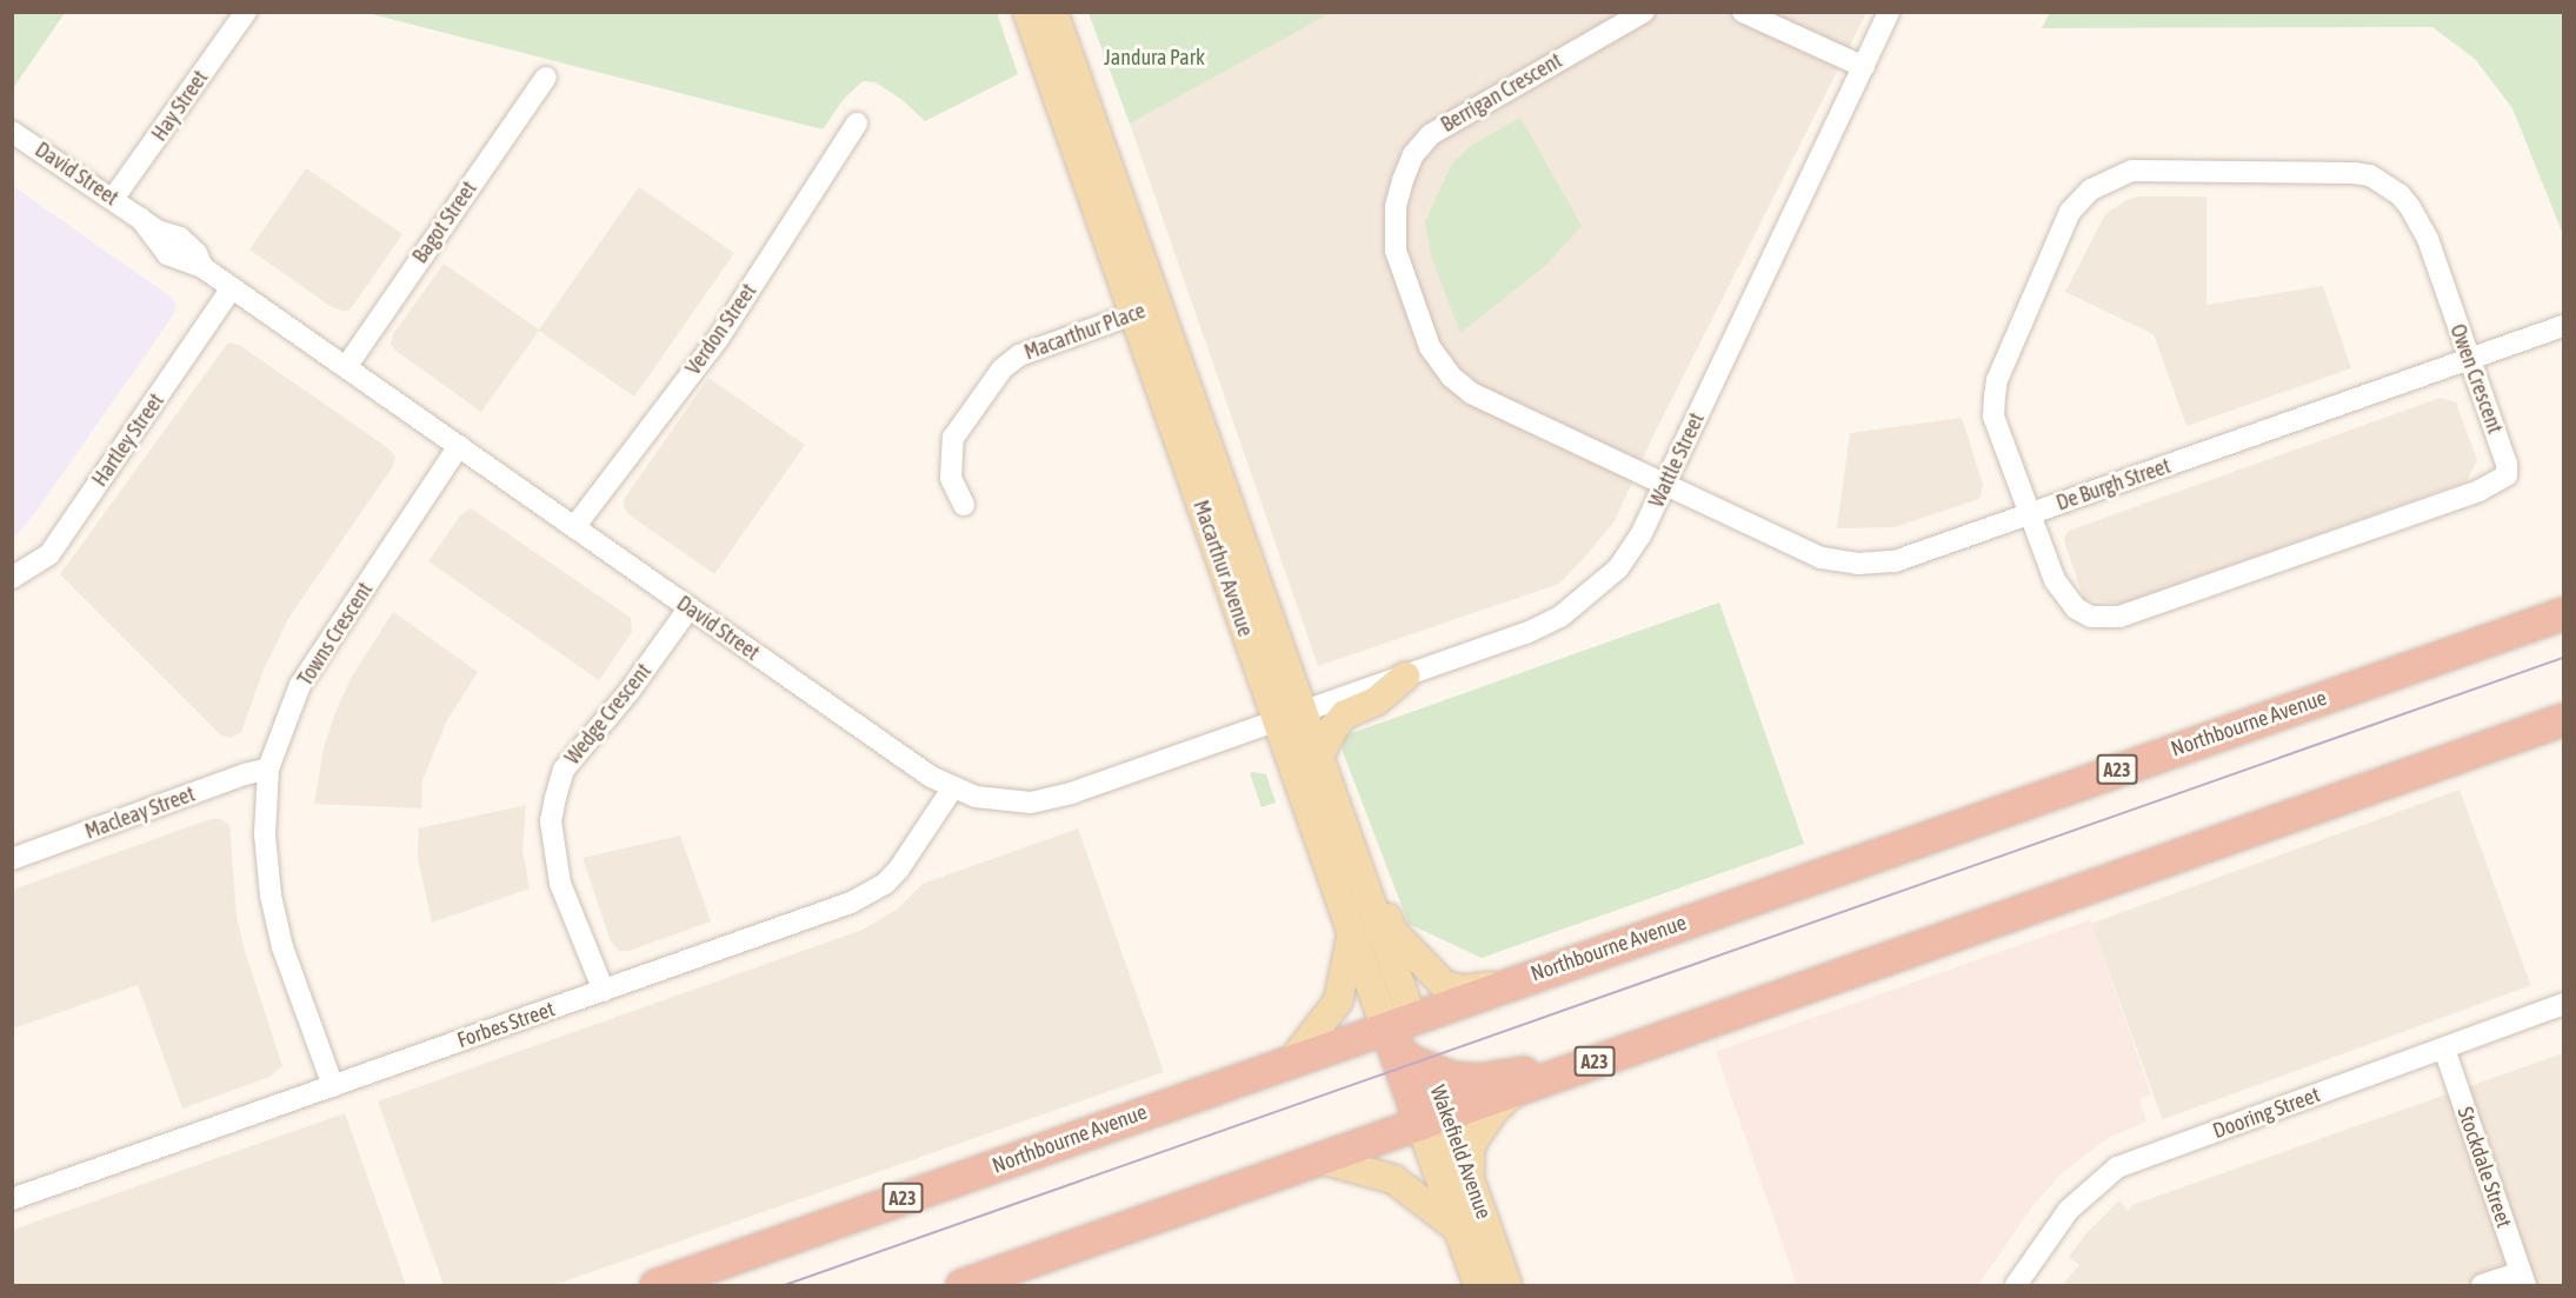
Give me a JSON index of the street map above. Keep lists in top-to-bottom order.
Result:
{
  "streets": {
    "highway": [
      "Macarthur Avenue",
      "Northbourne Avenue",
      "A23",
      "Wakefield Avenue"
    ],
    "street": [
      "Berrigan Crescent",
      "Hay Street",
      "David Street",
      "Bagot Street",
      "Verdon Street",
      "Macarthur Place",
      "Owen Crescent",
      "Hartley Street",
      "Wattle Street",
      "De Burgh Street",
      "Towns Crescent",
      "Wedge Crescent",
      "Macleay Street",
      "Forbes Street",
      "Dooring Street",
      "Stockdale Street"
    ]
  },
  "crossings": [
    ["Berrigan Crescent", "Wattle Street"],
    ["Berrigan Crescent", "De Burgh Street"],
    ["Hay Street", "David Street"],
    ["David Street", "Bagot Street"],
    ["David Street", "Verdon Street"],
    ["David Street", "Hartley Street"],
    ["David Street", "Wattle Street"],
    ["David Street", "Macarthur Avenue"],
    ["David Street", "Towns Crescent"],
    ["David Street", "Wedge Crescent"],
    ["David Street", "Forbes Street"],
    ["Macarthur Place", "Macarthur Avenue"],
    ["Owen Crescent", "De Burgh Street"],
    ["Wattle Street", "De Burgh Street"],
    ["Wattle Street", "Macarthur Avenue"],
    ["Macarthur Avenue", "Northbourne Avenue"],
    ["Macarthur Avenue", "A23"],
    ["Macarthur Avenue", "Wakefield Avenue"],
    ["Towns Crescent", "Macleay Street"],
    ["Towns Crescent", "Forbes Street"],
    ["Wedge Crescent", "Forbes Street"],
    ["A23", "Wakefield Avenue"],
    ["Dooring Street", "Stockdale Street"]
  ],
  "parks": ["Jandura Park"]
}
